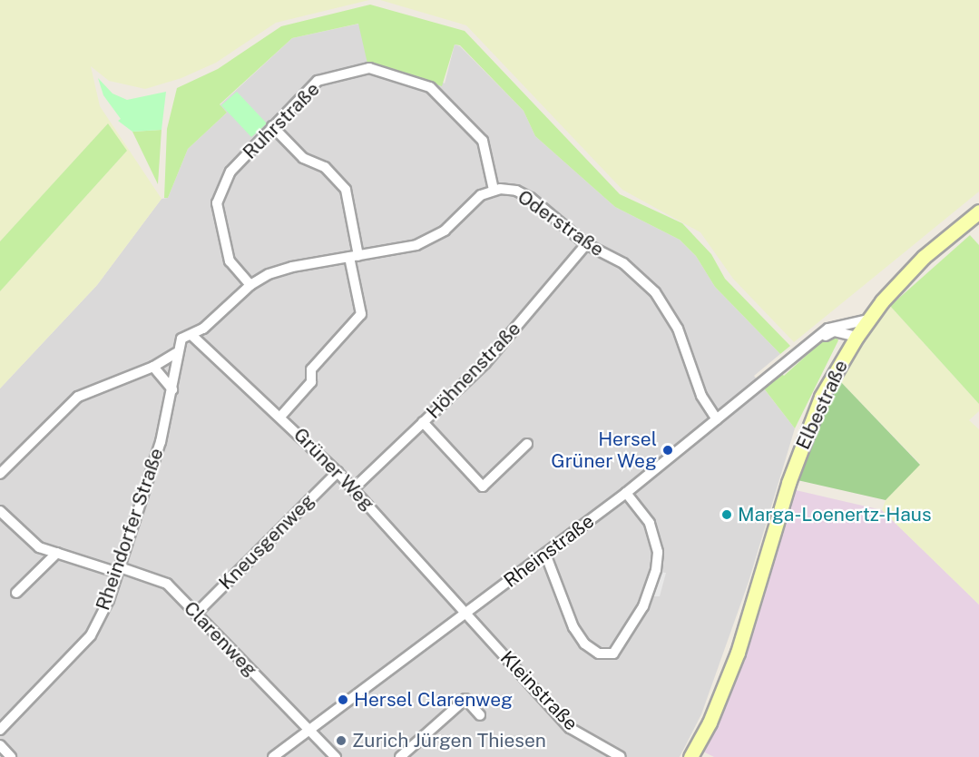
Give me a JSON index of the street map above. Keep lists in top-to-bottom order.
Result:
{
  "streets": {
    "main road": ["Elbestraße"],
    "street": [
      "Ruhrstraße",
      "Oderstraße",
      "Höhnenstraße",
      "Grüner Weg",
      "Rheindorfer Straße",
      "Kneusgenweg",
      "Rheinstraße",
      "Clarenweg",
      "Kleinstraße"
    ]
  },
  "crossings": [
    ["Ruhrstraße", "Oderstraße"],
    ["Oderstraße", "Höhnenstraße"],
    ["Oderstraße", "Grüner Weg"],
    ["Oderstraße", "Rheinstraße"],
    ["Höhnenstraße", "Grüner Weg"],
    ["Elbestraße", "Rheinstraße"],
    ["Grüner Weg", "Kneusgenweg"],
    ["Grüner Weg", "Rheinstraße"],
    ["Grüner Weg", "Kleinstraße"],
    ["Rheindorfer Straße", "Clarenweg"],
    ["Kneusgenweg", "Clarenweg"],
    ["Rheinstraße", "Clarenweg"],
    ["Rheinstraße", "Kleinstraße"]
  ],
  "places": [
    "Hersel Grüner Weg",
    "Marga-Loenertz-Haus",
    "Hersel Clarenweg",
    "Zurich Jürgen Thiesen"
  ]
}
